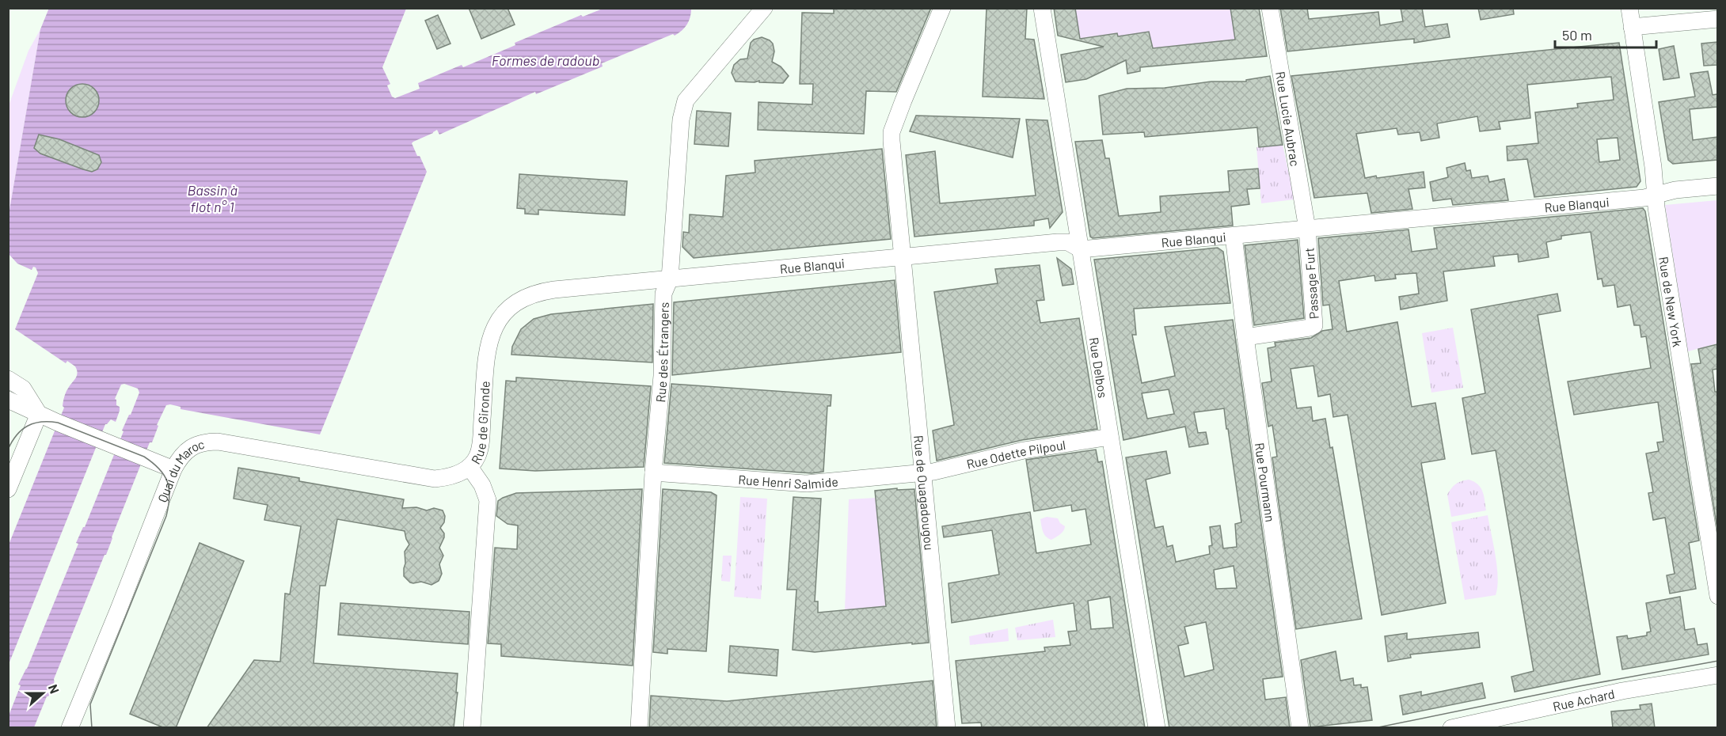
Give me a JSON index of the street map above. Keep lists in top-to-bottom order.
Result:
{
  "streets": {
    "street": [
      "Rue Lucie Aubrac",
      "Rue Blanqui",
      "Passage Furt",
      "Rue de New York",
      "Rue des Étrangers",
      "Rue Delbos",
      "Rue de Gironde",
      "Rue Odette Pilpoul",
      "Quai du Maroc",
      "Rue Henri Salmide",
      "Rue Pourmann",
      "Rue de Ouagadougou",
      "Rue Achard"
    ]
  },
  "crossings": [
    ["Rue Lucie Aubrac", "Rue Blanqui"],
    ["Rue Lucie Aubrac", "Passage Furt"],
    ["Rue Blanqui", "Passage Furt"],
    ["Rue Blanqui", "Rue de New York"],
    ["Rue Blanqui", "Rue des Étrangers"],
    ["Rue Blanqui", "Rue Delbos"],
    ["Rue Blanqui", "Rue de Gironde"],
    ["Rue Blanqui", "Rue Pourmann"],
    ["Rue Blanqui", "Rue de Ouagadougou"],
    ["Passage Furt", "Rue Pourmann"],
    ["Rue des Étrangers", "Rue de Gironde"],
    ["Rue des Étrangers", "Rue Henri Salmide"],
    ["Rue Delbos", "Rue Odette Pilpoul"],
    ["Rue de Gironde", "Quai du Maroc"],
    ["Rue Odette Pilpoul", "Rue Henri Salmide"],
    ["Rue Odette Pilpoul", "Rue de Ouagadougou"],
    ["Rue Henri Salmide", "Rue de Ouagadougou"]
  ],
  "water": ["Formes de radoub", "Bassin à flot n° 1"],
  "scale_bar": "50 m",
  "north": "right"
}
